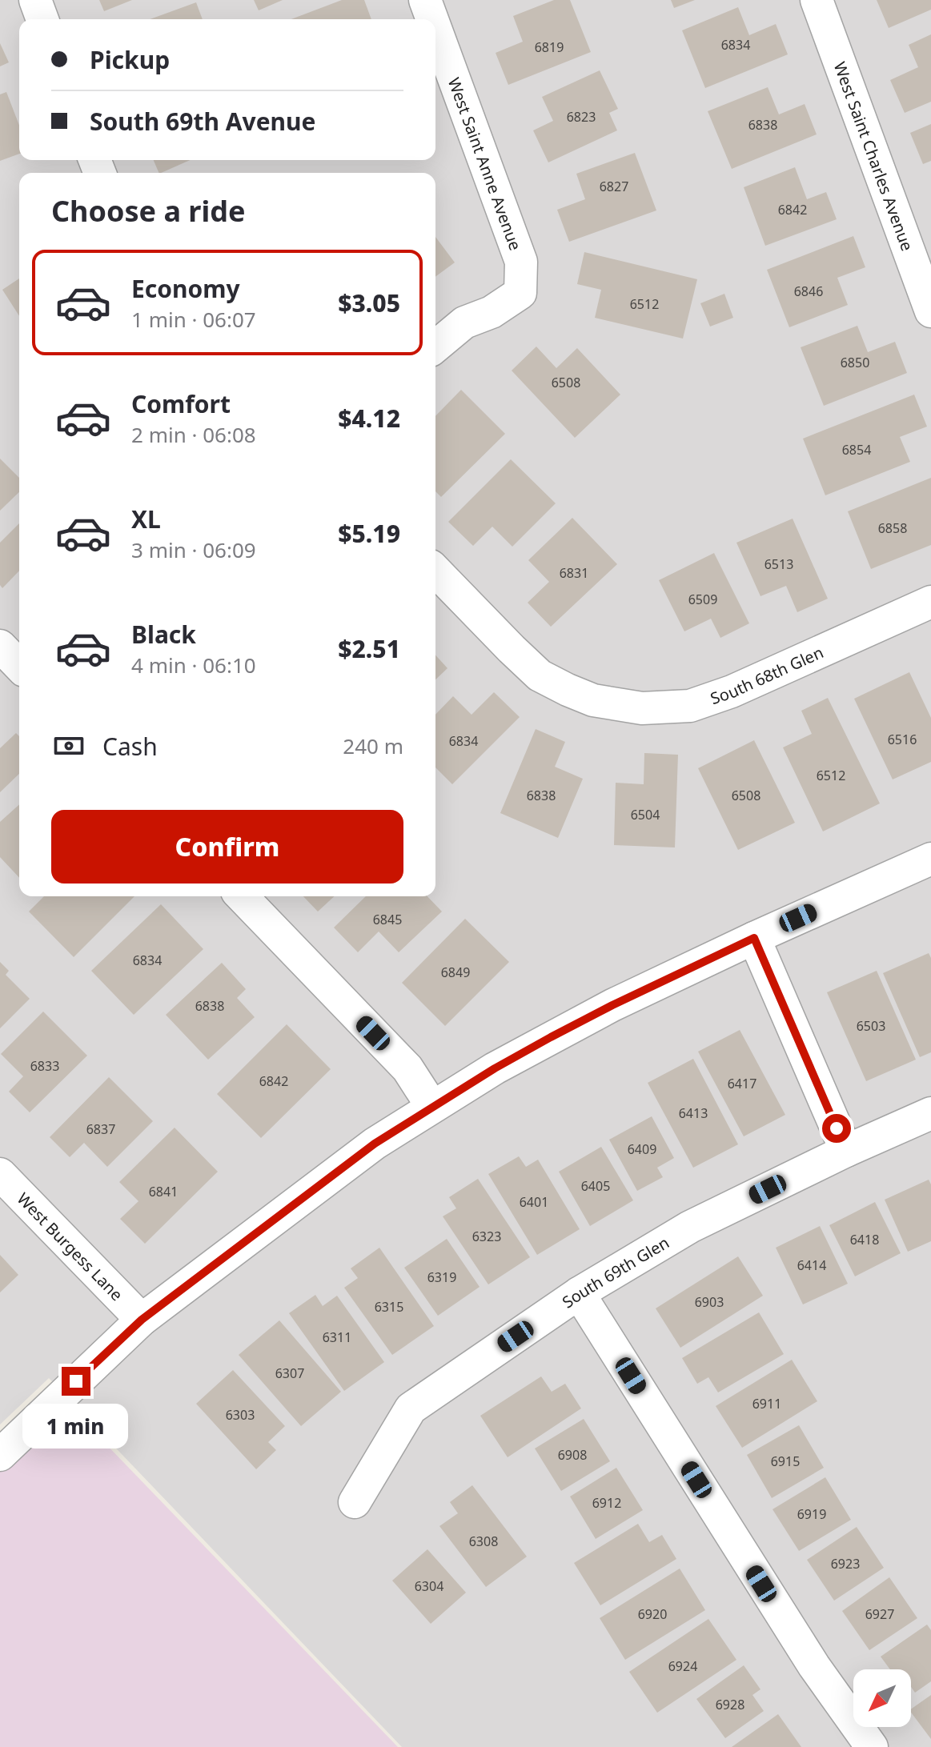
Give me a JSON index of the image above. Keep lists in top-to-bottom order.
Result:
{
  "streets": {
    "street": [
      "West Saint Charles Avenue",
      "West Saint Anne Avenue",
      "South 68th Glen",
      "West Burgess Lane",
      "South 69th Glen"
    ]
  },
  "house_numbers": [
    "6834",
    "6819",
    "6823",
    "6838",
    "6827",
    "6842",
    "6846",
    "6512",
    "6850",
    "6508",
    "6854",
    "6858",
    "6513",
    "6831",
    "6509",
    "6516",
    "6834",
    "6512",
    "6838",
    "6508",
    "6504",
    "6845",
    "6834",
    "6849",
    "6838",
    "6503",
    "6833",
    "6842",
    "6417",
    "6413",
    "6837",
    "6409",
    "6405",
    "6841",
    "6401",
    "6323",
    "6418",
    "6414",
    "6319",
    "6903",
    "6315",
    "6311",
    "6307",
    "6911",
    "6303",
    "6908",
    "6915",
    "6912",
    "6919",
    "6308",
    "6923",
    "6304",
    "6920",
    "6927",
    "6924",
    "6928"
  ],
  "north": "bottom left",
  "page": {
    "banner": ["Pickup", "South 69th Avenue"],
    "heading": "Choose a ride",
    "list": [
      {
        "name": "Economy",
        "note": "1 min · 06:07",
        "value": "$3.05"
      },
      {
        "name": "Comfort",
        "note": "2 min · 06:08",
        "value": "$4.12"
      },
      {
        "name": "XL",
        "note": "3 min · 06:09",
        "value": "$5.19"
      },
      {
        "name": "Black",
        "note": "4 min · 06:10",
        "value": "$2.51"
      }
    ],
    "pay": ["Cash", "240 m"],
    "buttons": "Confirm",
    "bubble": "1 min"
  }
}
